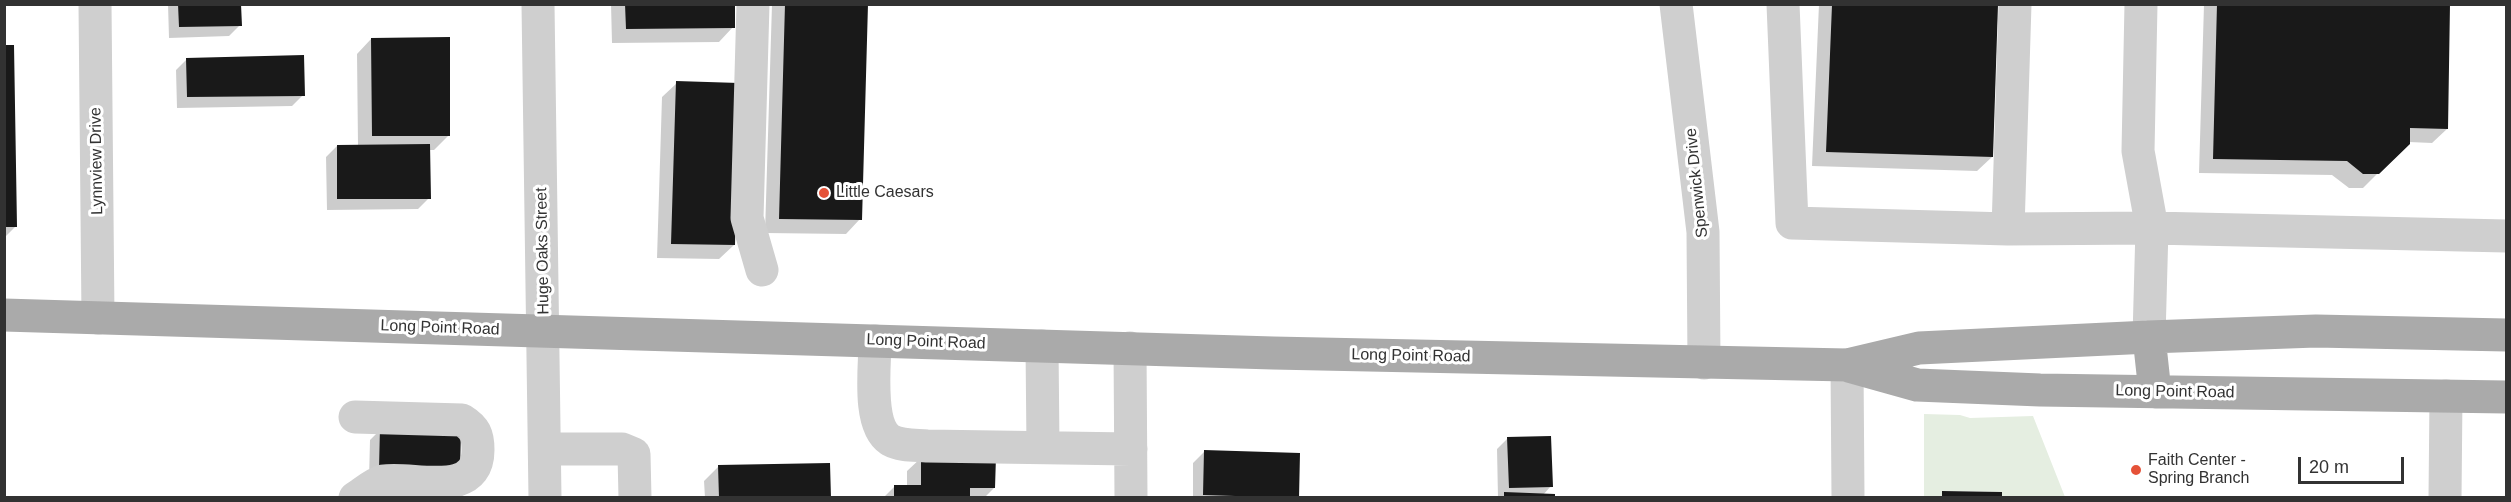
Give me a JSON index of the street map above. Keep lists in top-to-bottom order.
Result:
{
  "streets": {
    "main road": ["Long Point Road"],
    "street": ["Lynnview Drive", "Spenwick Drive", "Huge Oaks Street"]
  },
  "crossings": [
    ["Lynnview Drive", "Long Point Road"],
    ["Spenwick Drive", "Long Point Road"],
    ["Huge Oaks Street", "Long Point Road"]
  ],
  "places": ["Little Caesars", "Faith Center - Spring Branch"],
  "scale_bar": "20 m"
}
